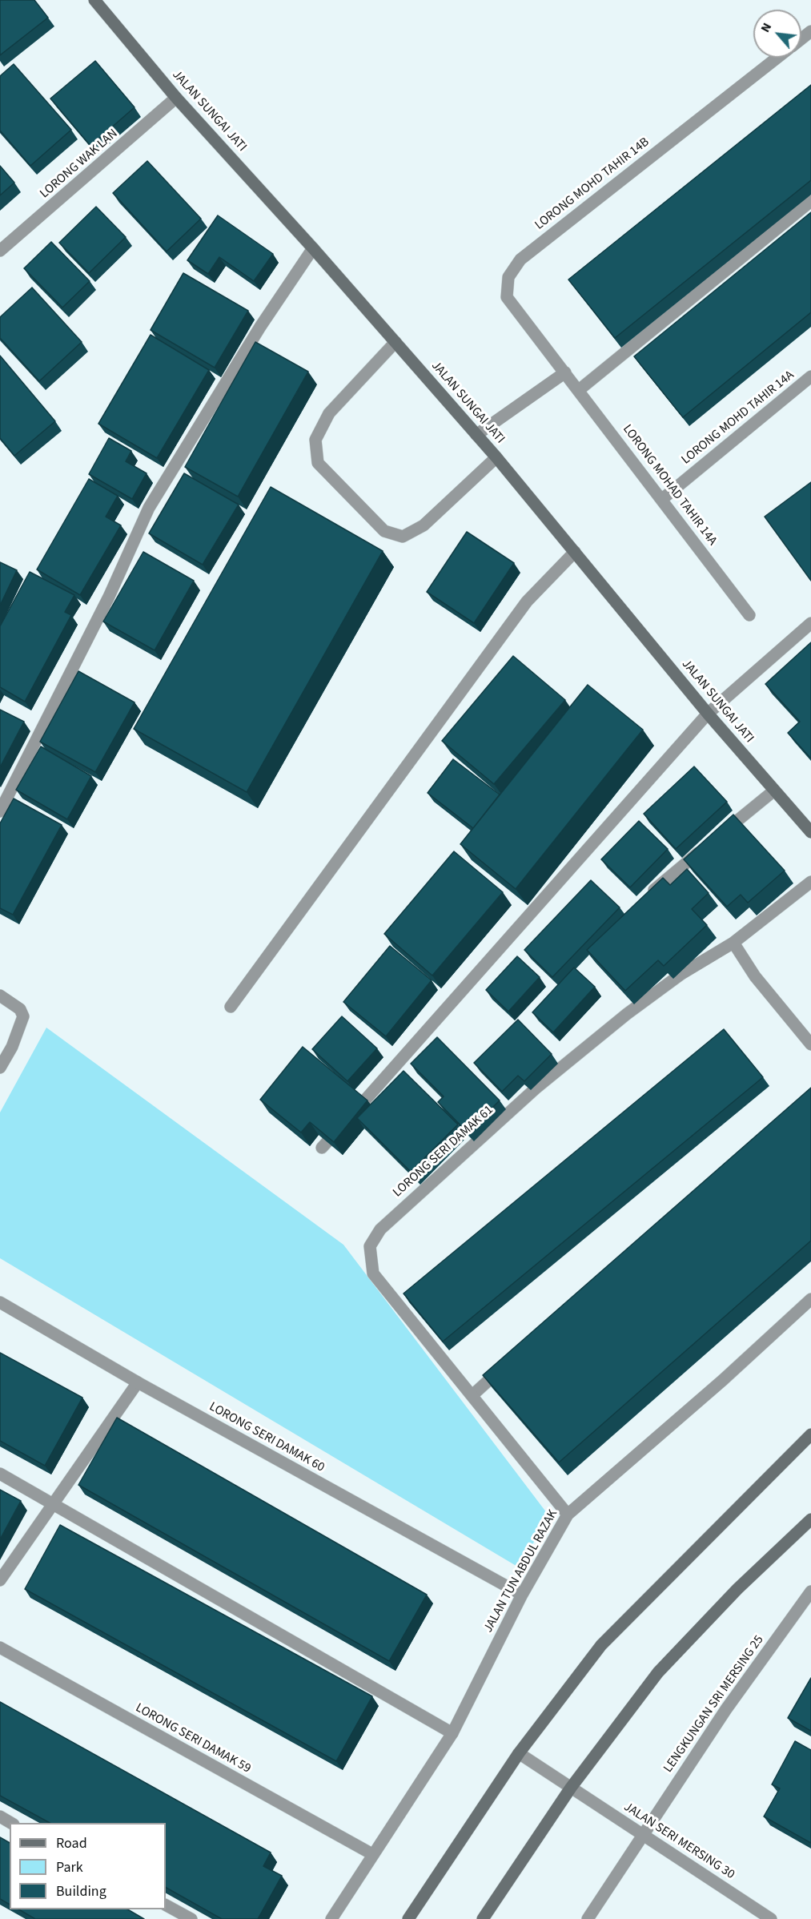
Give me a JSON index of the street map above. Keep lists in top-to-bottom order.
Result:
{
  "streets": {
    "main road": ["JALAN SUNGAI JATI"],
    "street": [
      "LORONG WAK LAN",
      "LORONG MOHD TAHIR 14B",
      "LORONG MOHD TAHIR 14A",
      "LORONG MOHAD TAHIR 14A",
      "LORONG SERI DAMAK 61",
      "LORONG SERI DAMAK 60",
      "JALAN TUN ABDUL RAZAK",
      "LENGKUNGAN SRI MERSING 25",
      "LORONG SERI DAMAK 59",
      "JALAN SERI MERSING 30"
    ]
  },
  "crossings": [
    ["JALAN SUNGAI JATI", "LORONG WAK LAN"],
    ["LORONG MOHD TAHIR 14B", "LORONG MOHAD TAHIR 14A"],
    ["LORONG MOHD TAHIR 14A", "LORONG MOHAD TAHIR 14A"],
    ["LORONG SERI DAMAK 61", "JALAN TUN ABDUL RAZAK"],
    ["LORONG SERI DAMAK 60", "JALAN TUN ABDUL RAZAK"],
    ["JALAN TUN ABDUL RAZAK", "LORONG SERI DAMAK 59"],
    ["LENGKUNGAN SRI MERSING 25", "JALAN SERI MERSING 30"]
  ],
  "legend": ["Road", "Park", "Building"],
  "north": "top left"
}
